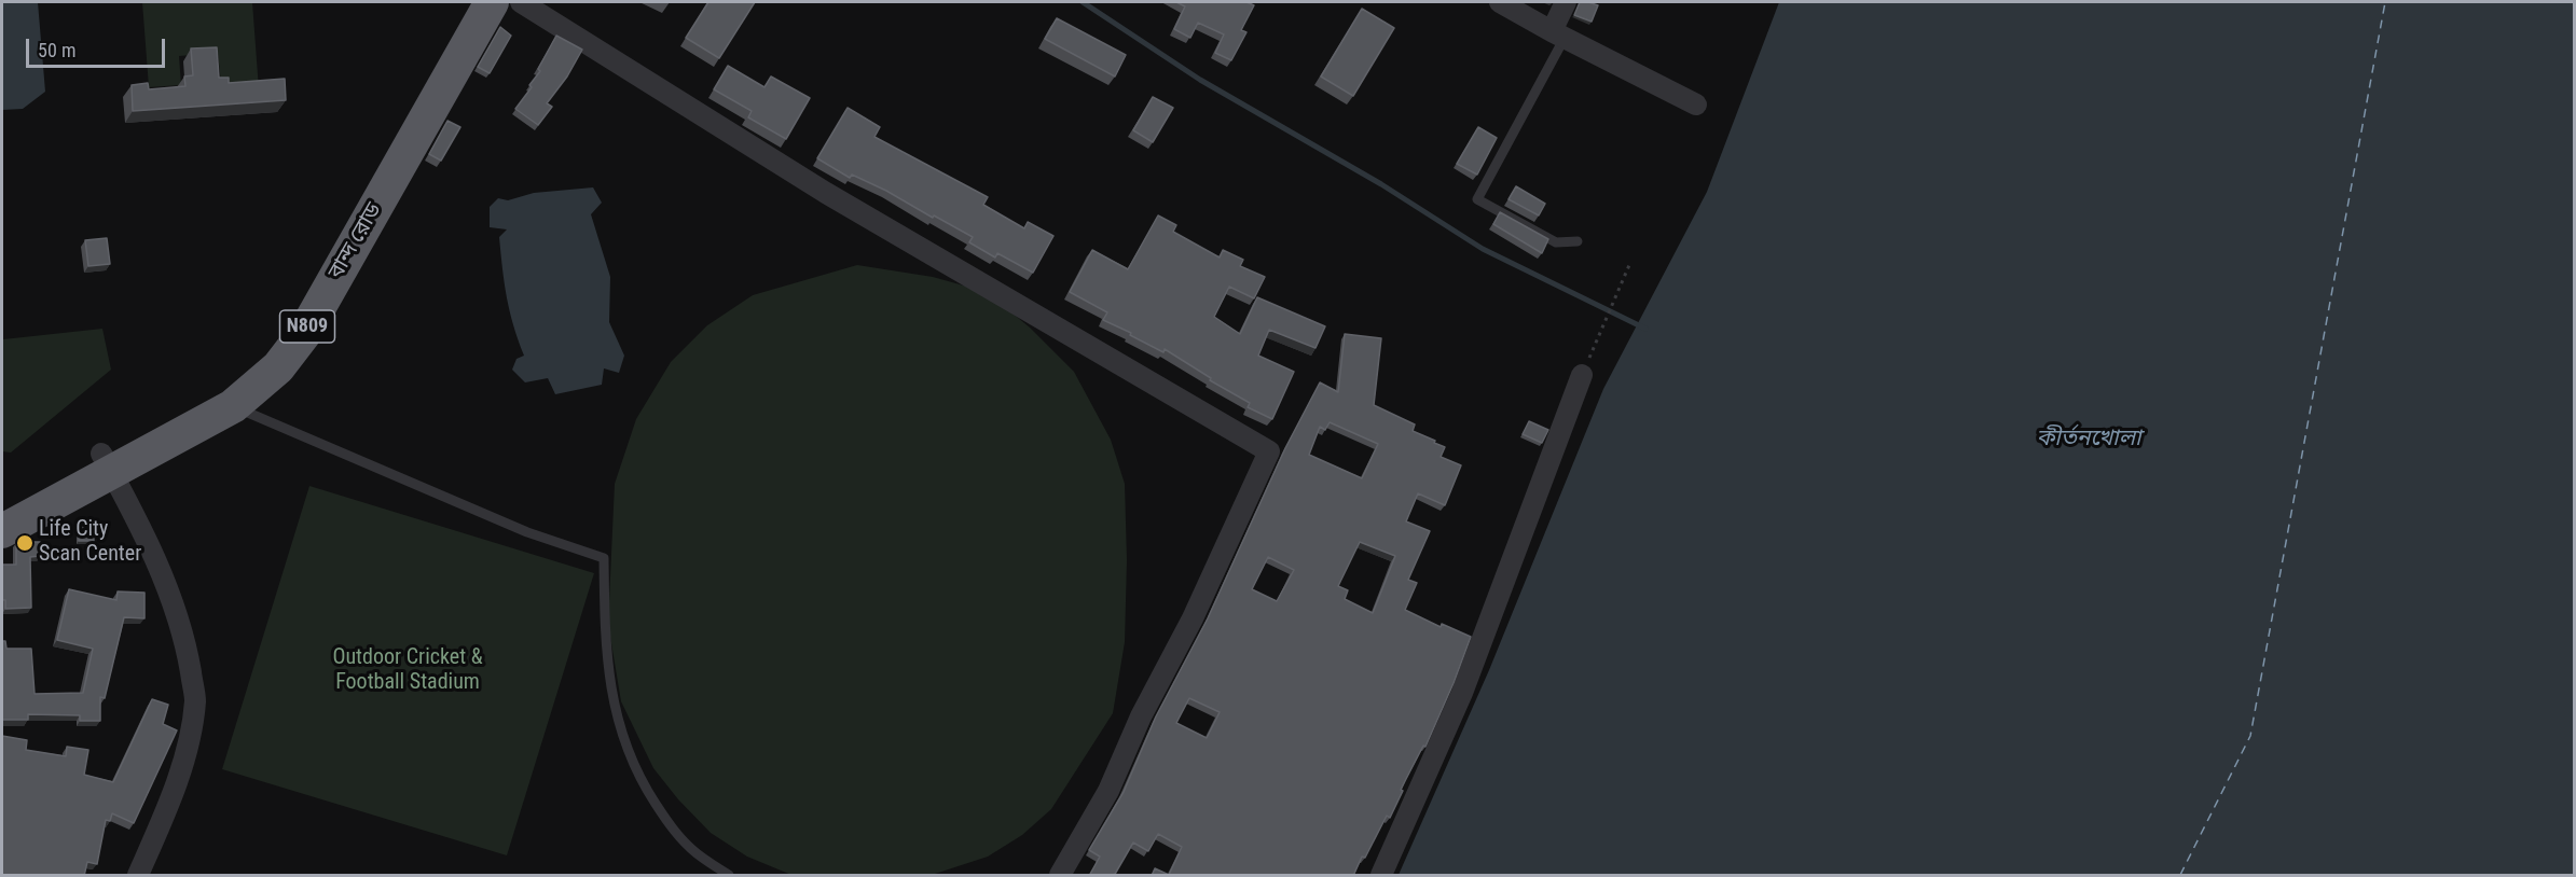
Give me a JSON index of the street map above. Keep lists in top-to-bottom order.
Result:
{
  "streets": {
    "highway": ["বান্দ রোড", "N809"]
  },
  "water": ["কীর্তনখোলা"],
  "parks": ["Outdoor Cricket & Football Stadium"],
  "places": ["Life City Scan Center"],
  "scale_bar": "50 m"
}
